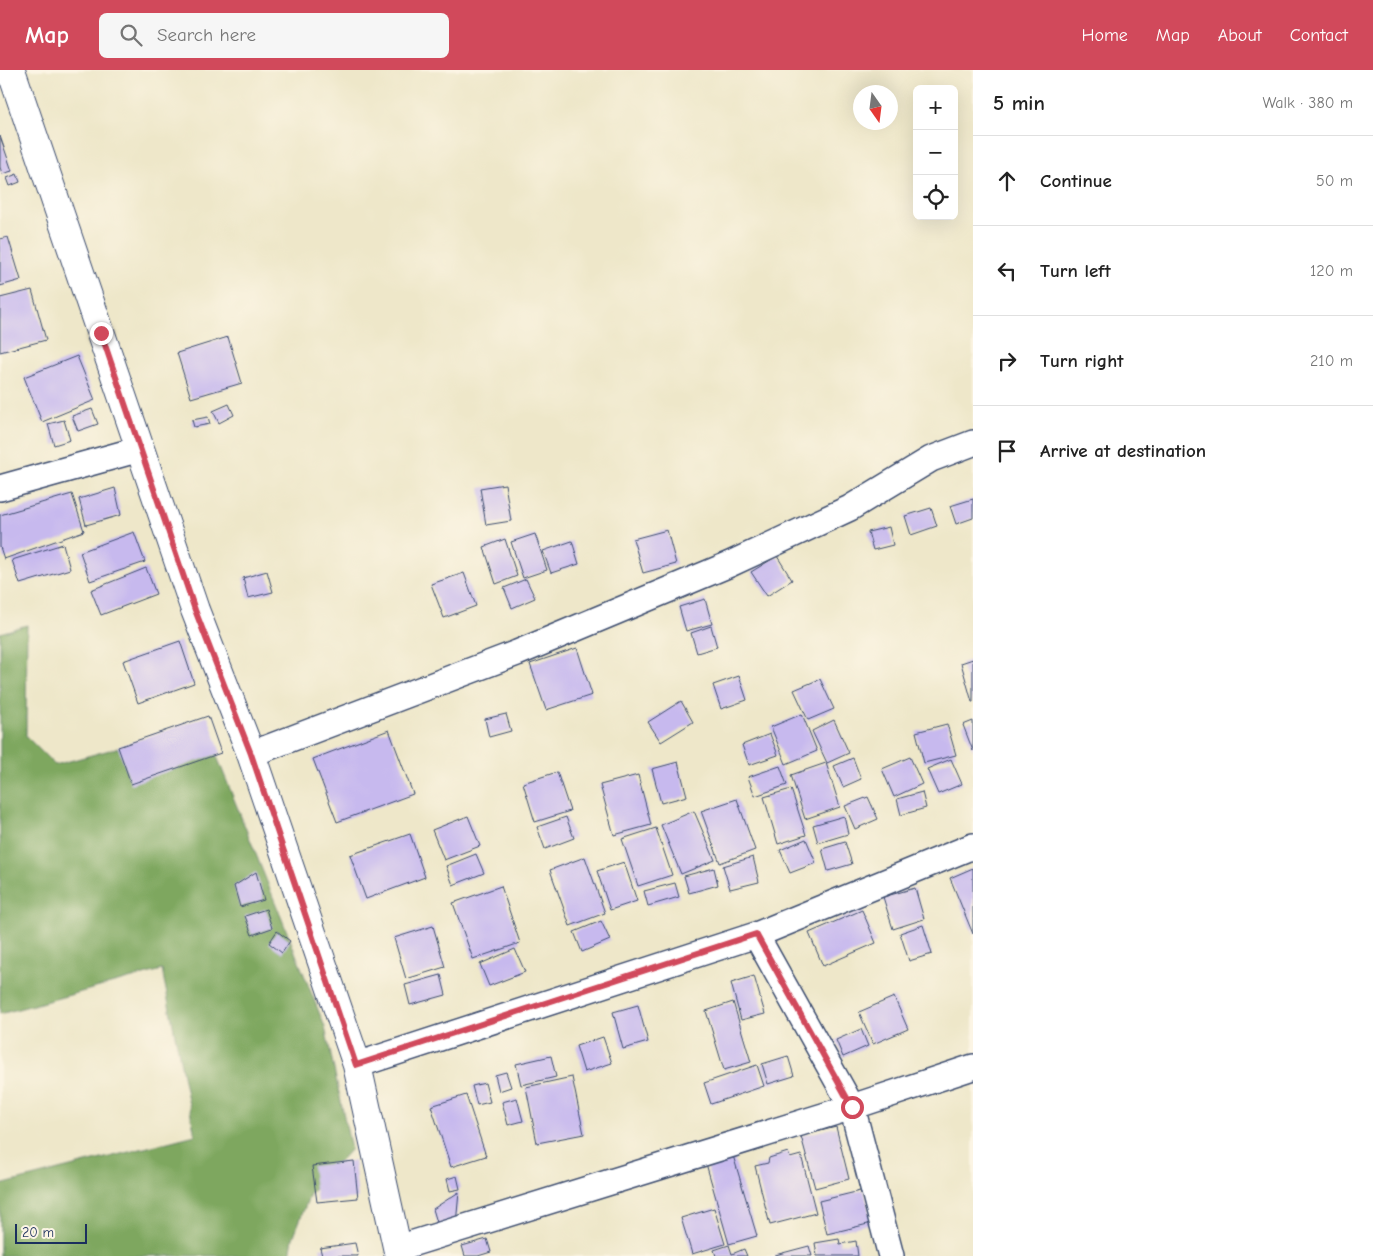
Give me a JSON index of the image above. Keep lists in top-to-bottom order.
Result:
{
  "scale_bar": "20 m",
  "north": "bottom",
  "page": {
    "header": "Map",
    "search": "Search here",
    "nav": [
      "Home",
      "Map",
      "About",
      "Contact"
    ],
    "heading": ["5 min", "Walk · 380 m"],
    "map_buttons": ["+", "−"],
    "list": [
      ["Continue", "50 m"],
      ["Turn left", "120 m"],
      ["Turn right", "210 m"],
      "Arrive at destination"
    ],
    "scale": "20 m"
  }
}
